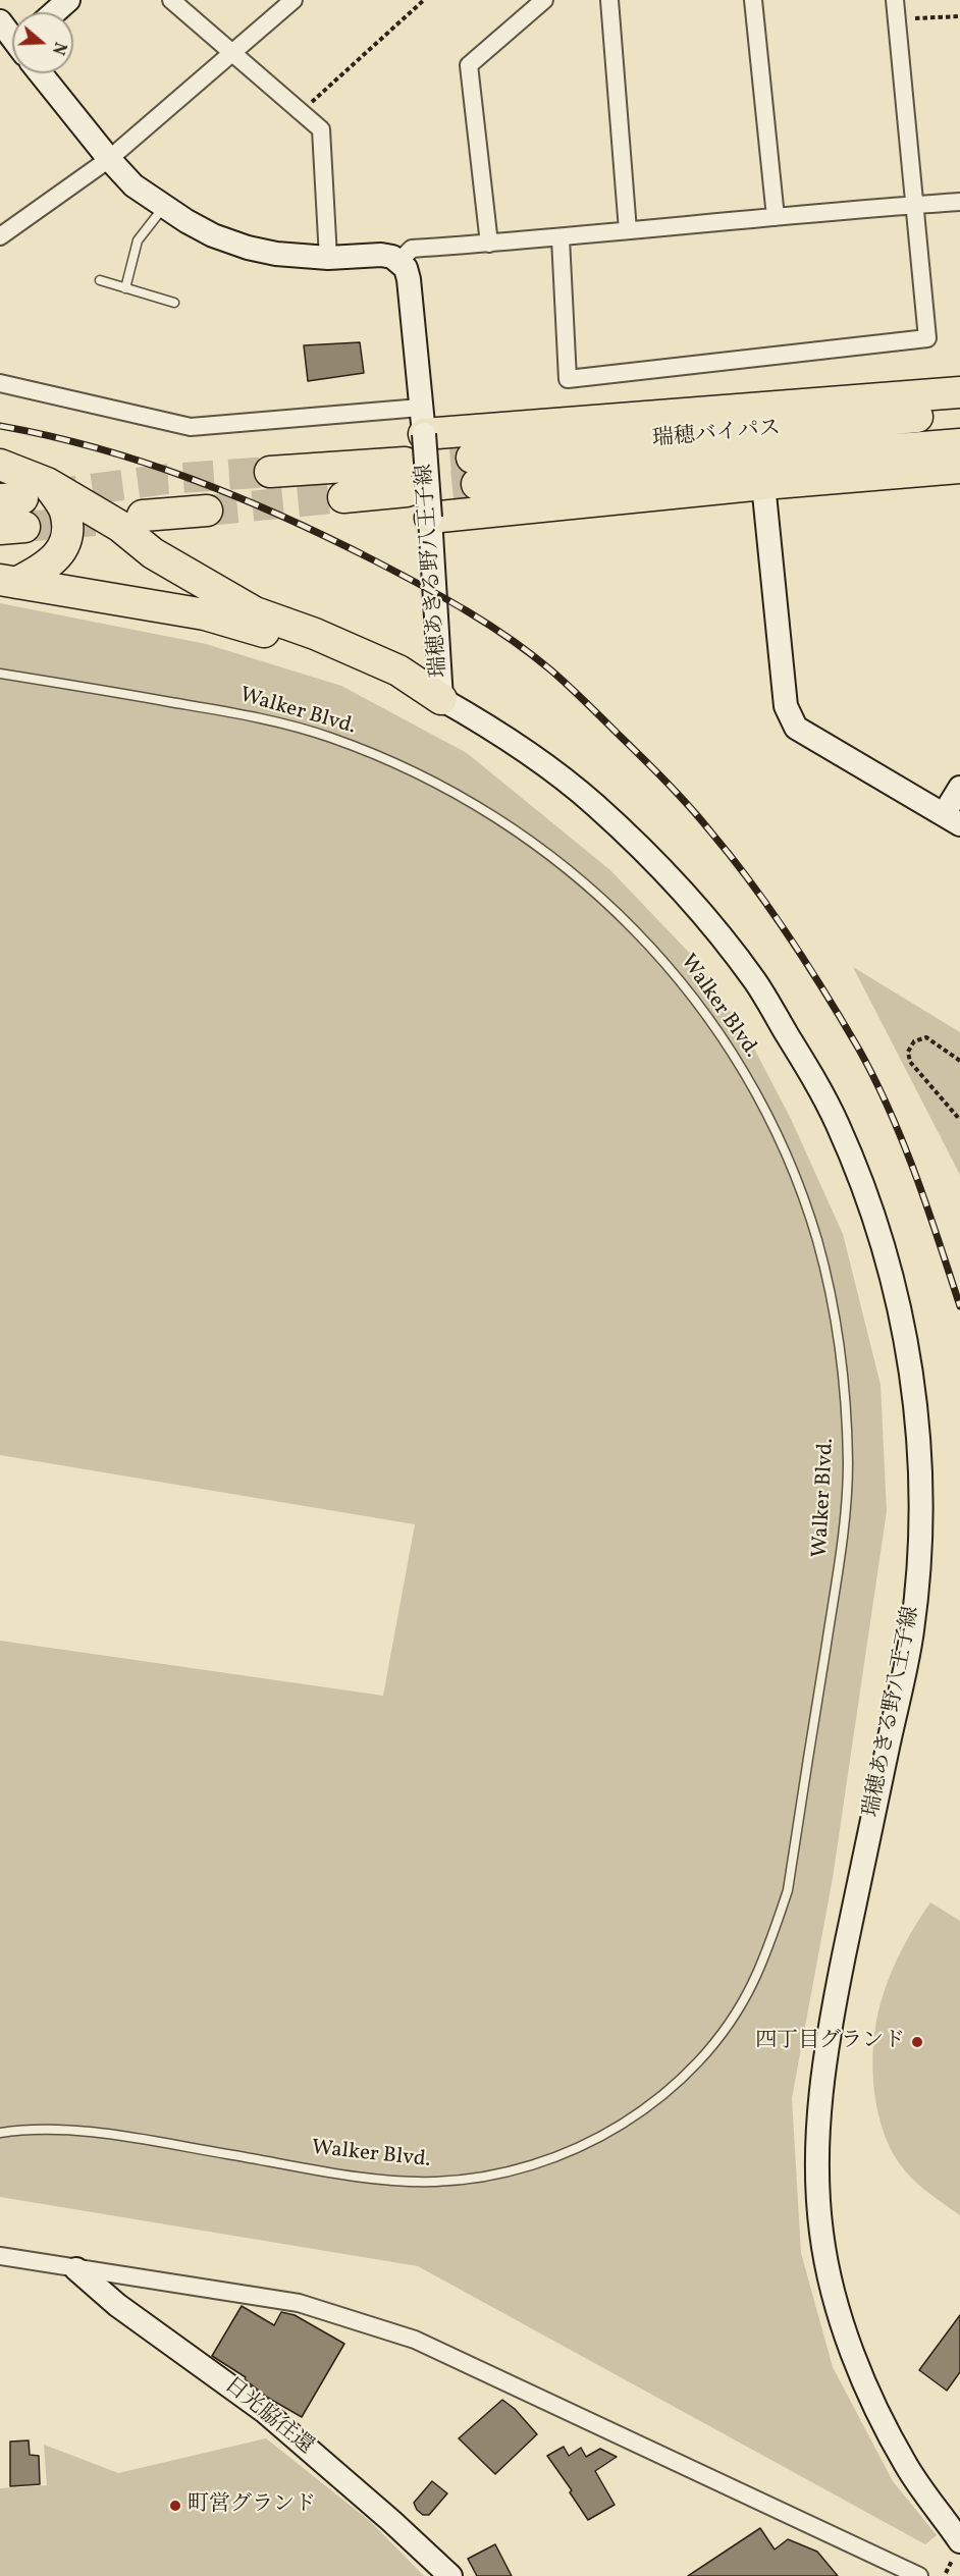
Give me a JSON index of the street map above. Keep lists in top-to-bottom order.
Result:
{
  "streets": {
    "highway": ["瑞穂バイパス"],
    "main road": ["瑞穂あきる野八王子線", "日光脇往還"],
    "lane": ["Walker Blvd."]
  },
  "places": ["四丁目グランド", "町営グランド"],
  "north": "right"
}
